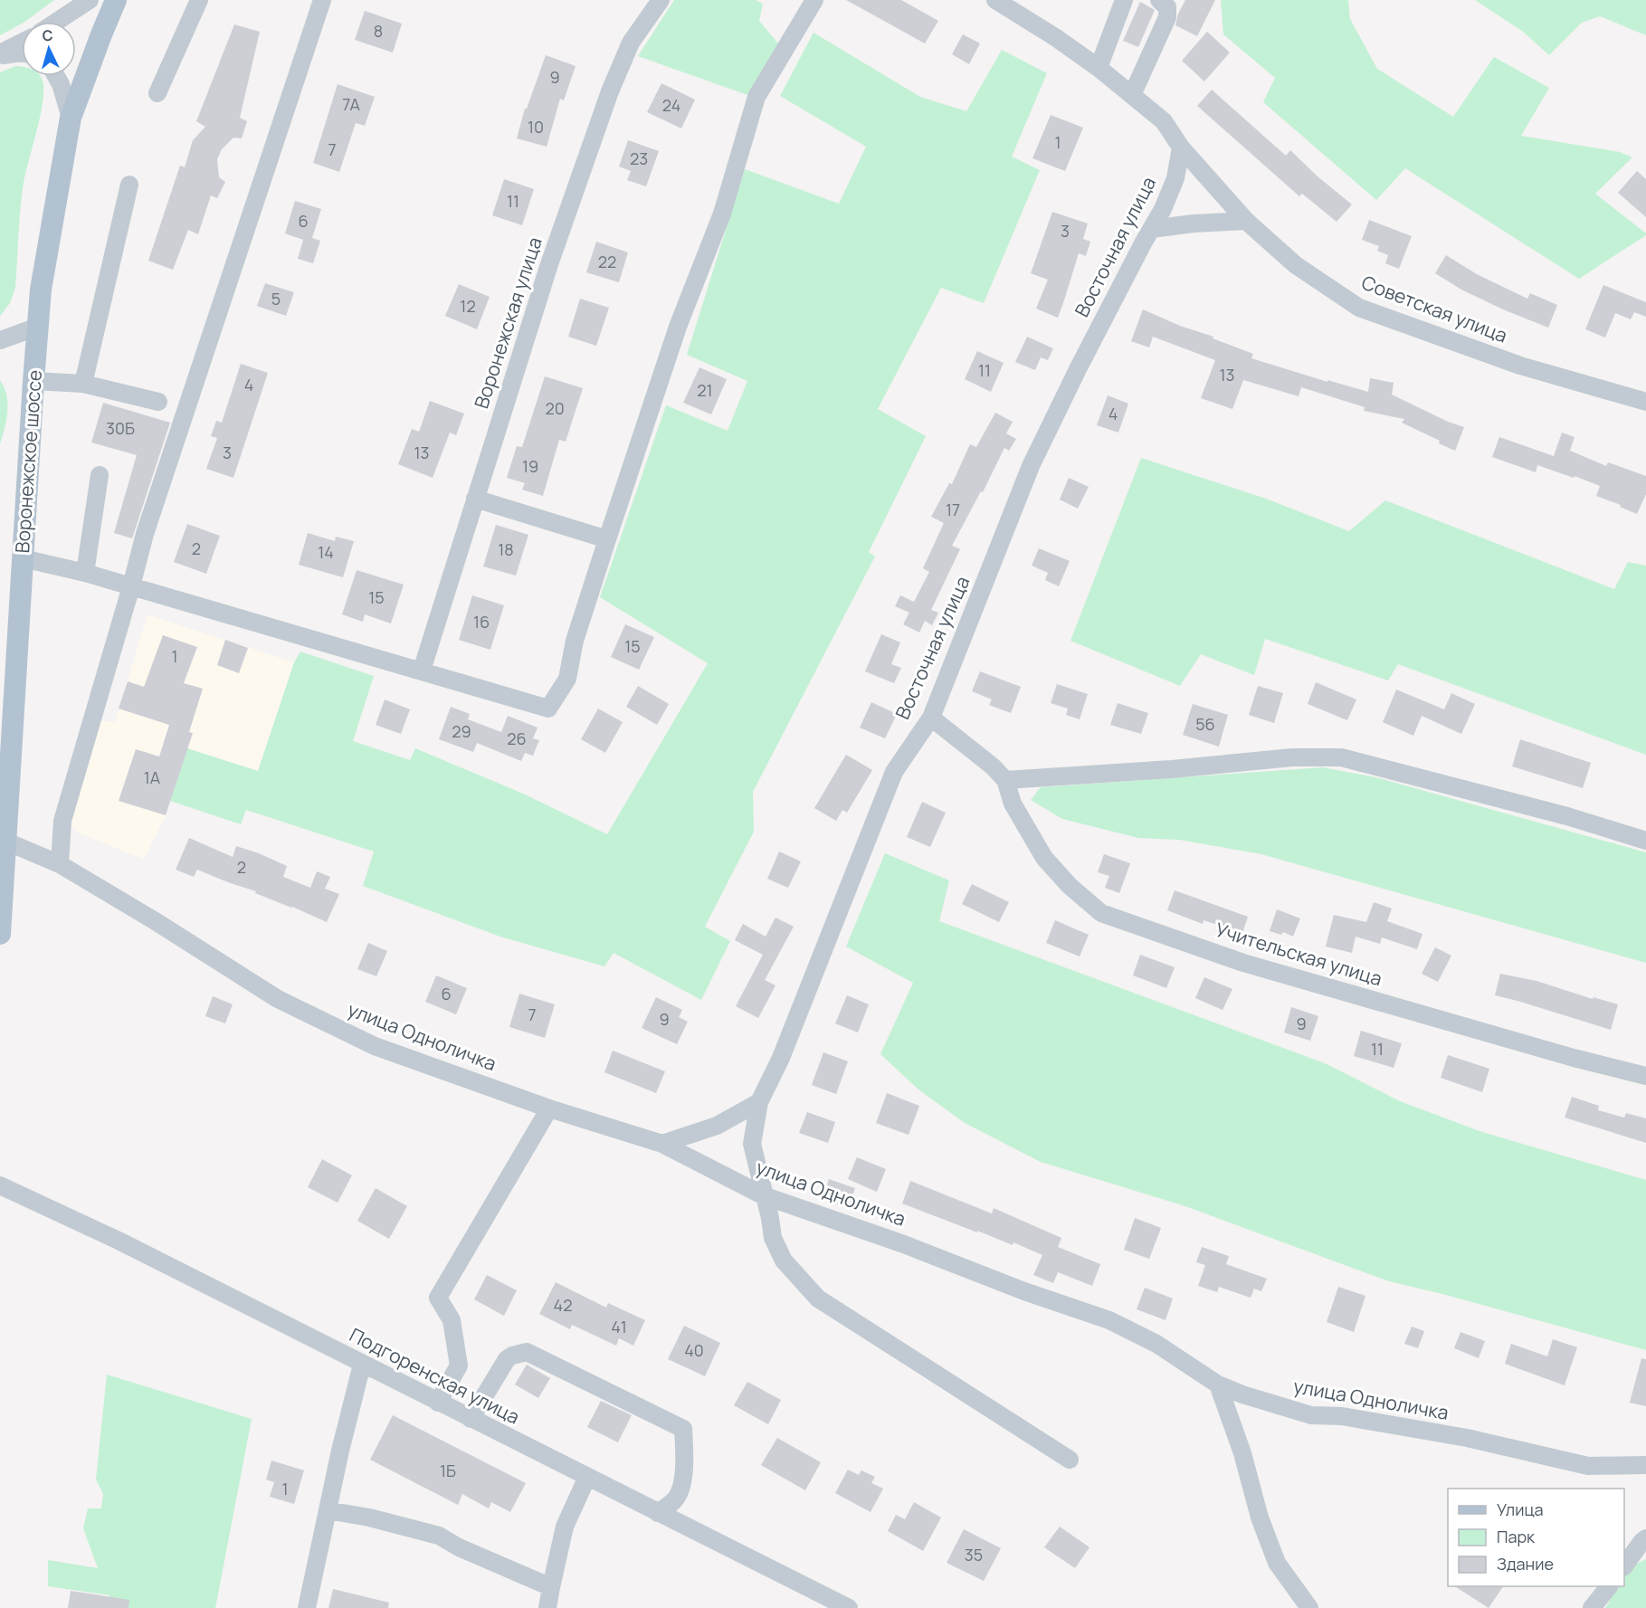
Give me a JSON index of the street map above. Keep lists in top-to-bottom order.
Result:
{
  "streets": {
    "main road": ["Воронежское шоссе"],
    "street": [
      "Восточная улица",
      "Советская улица",
      "Воронежская улица",
      "Учительская улица",
      "улица Одноличка",
      "Подгоренская улица"
    ]
  },
  "crossings": [
    ["Восточная улица", "Советская улица"],
    ["Восточная улица", "Учительская улица"],
    ["Восточная улица", "улица Одноличка"],
    ["Воронежское шоссе", "улица Одноличка"]
  ],
  "house_numbers": [
    "8",
    "9",
    "7А",
    "24",
    "10",
    "1",
    "7",
    "23",
    "11",
    "6",
    "3",
    "22",
    "5",
    "12",
    "11",
    "13",
    "4",
    "21",
    "20",
    "4",
    "30Б",
    "3",
    "13",
    "19",
    "17",
    "2",
    "18",
    "14",
    "15",
    "16",
    "15",
    "1",
    "56",
    "29",
    "26",
    "1А",
    "2",
    "6",
    "7",
    "9",
    "9",
    "11",
    "42",
    "41",
    "40",
    "1Б",
    "1",
    "35"
  ],
  "legend": ["Улица", "Парк", "Здание"],
  "north": "top"
}
